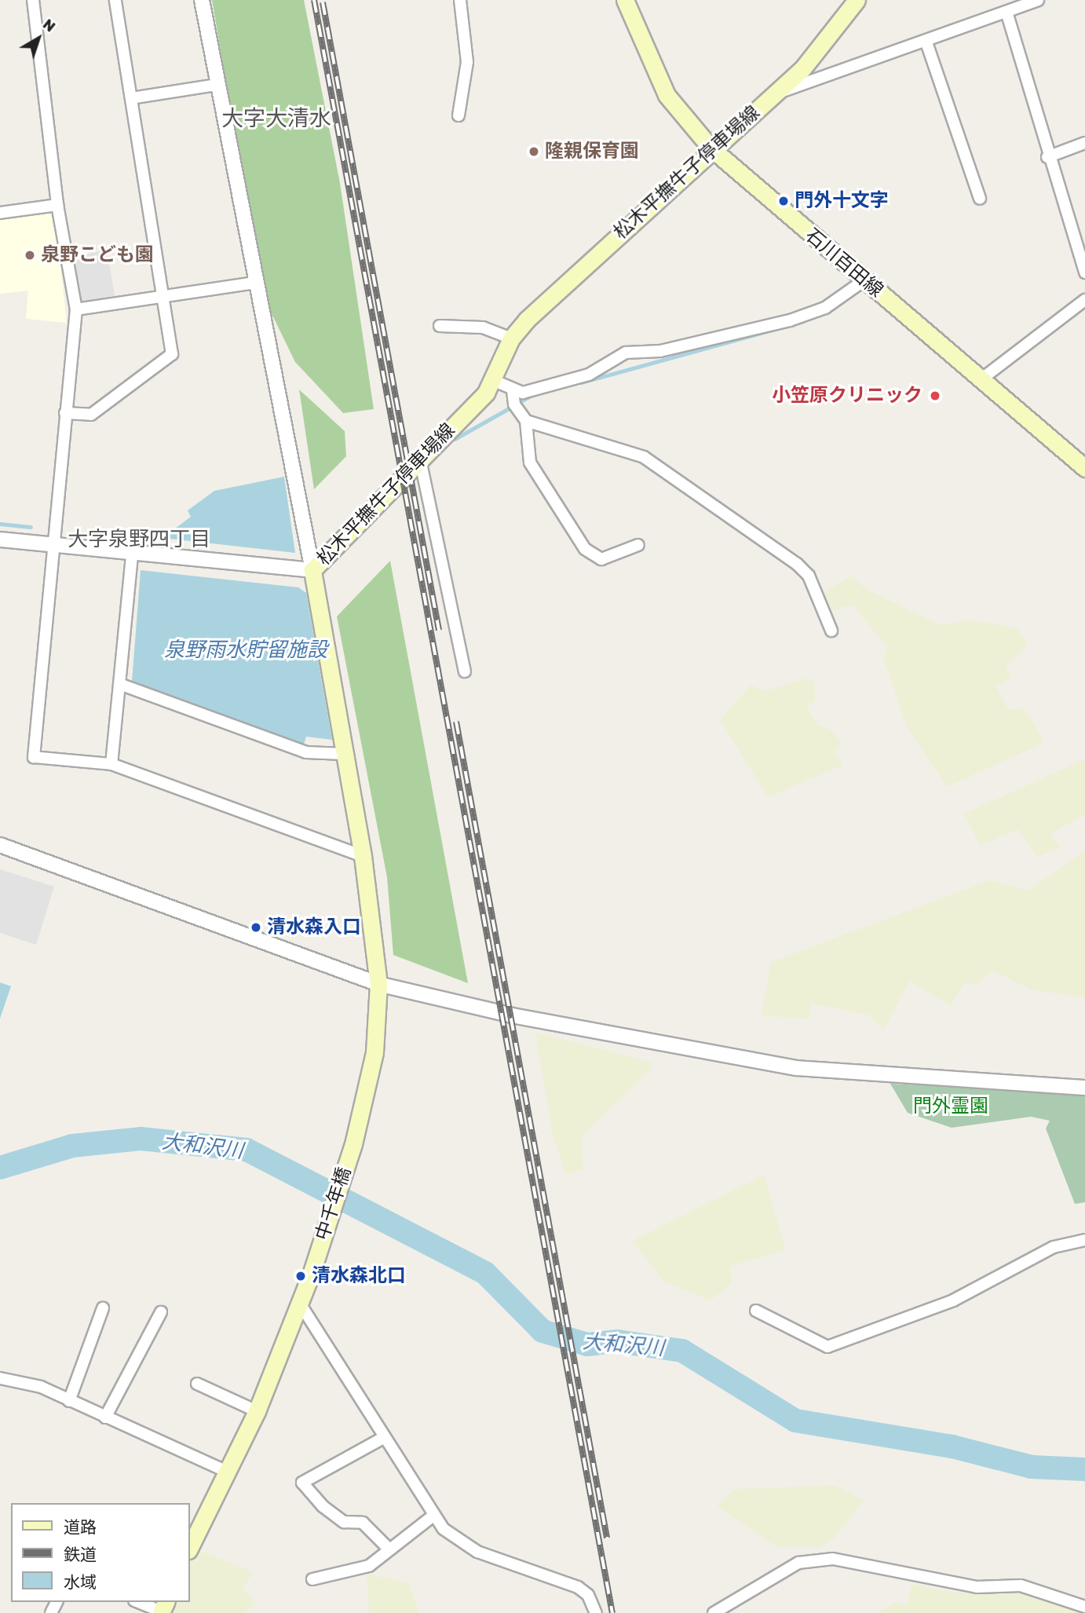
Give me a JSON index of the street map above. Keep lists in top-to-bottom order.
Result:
{
  "streets": {
    "main road": ["松木平撫牛子停車場線", "石川百田線", "中千年橋"]
  },
  "crossings": [
    ["松木平撫牛子停車場線", "石川百田線"],
    ["松木平撫牛子停車場線", "中千年橋"]
  ],
  "districts": ["大字大清水", "大字泉野四丁目"],
  "water": ["泉野雨水貯留施設", "大和沢川"],
  "parks": ["門外霊園"],
  "places": [
    "隆親保育園",
    "門外十文字",
    "泉野こども園",
    "小笠原クリニック",
    "清水森入口",
    "清水森北口"
  ],
  "legend": ["道路", "鉄道", "水域"],
  "north": "top right"
}
